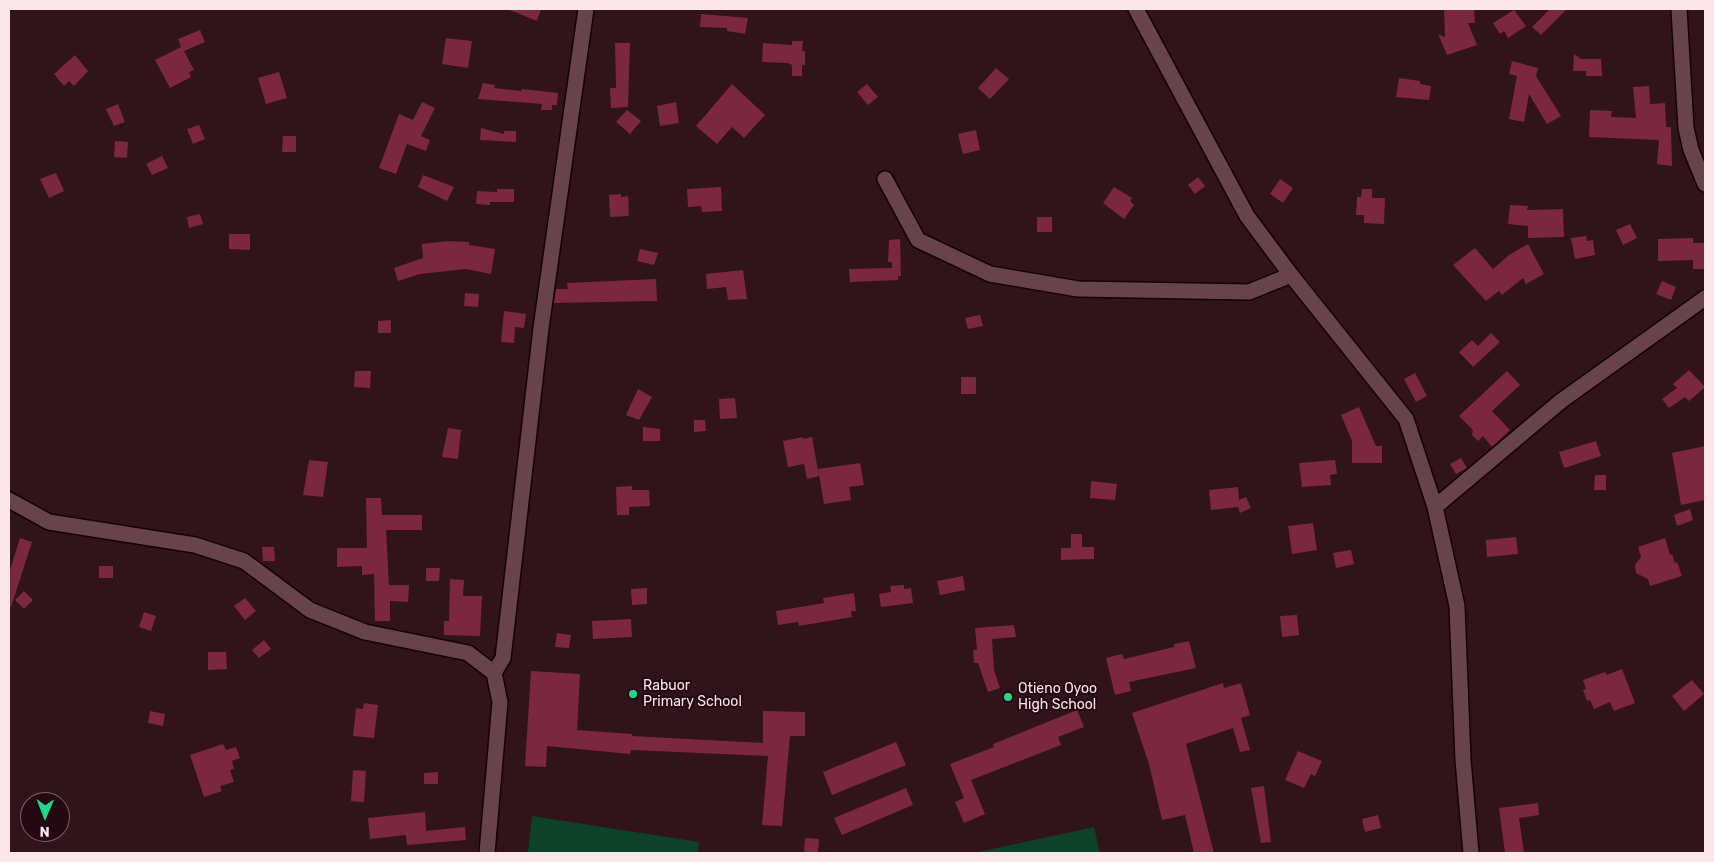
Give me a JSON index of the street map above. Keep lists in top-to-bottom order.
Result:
{
  "places": ["Rabuor Primary School", "Otieno Oyoo High School"],
  "north": "bottom"
}
